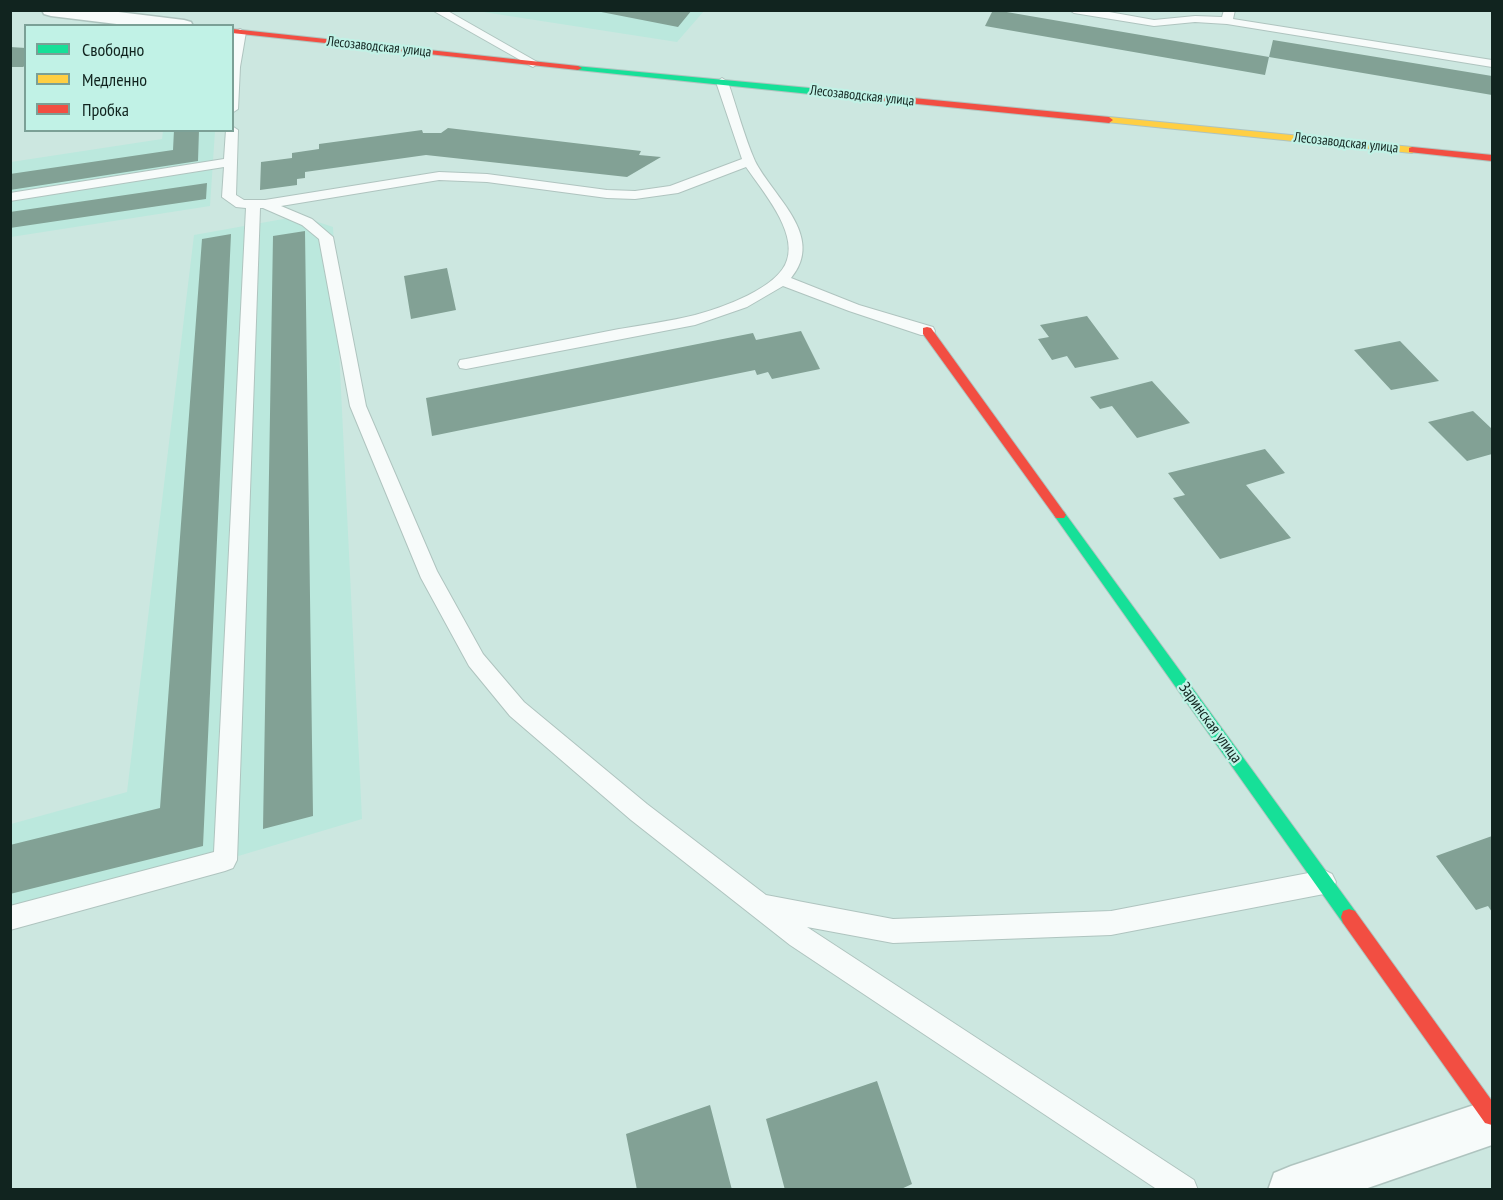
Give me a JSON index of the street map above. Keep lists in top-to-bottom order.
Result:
{
  "streets": {
    "street": ["Лесозаводская улица", "Заринская улица"]
  },
  "legend": ["Свободно", "Медленно", "Пробка"]
}
